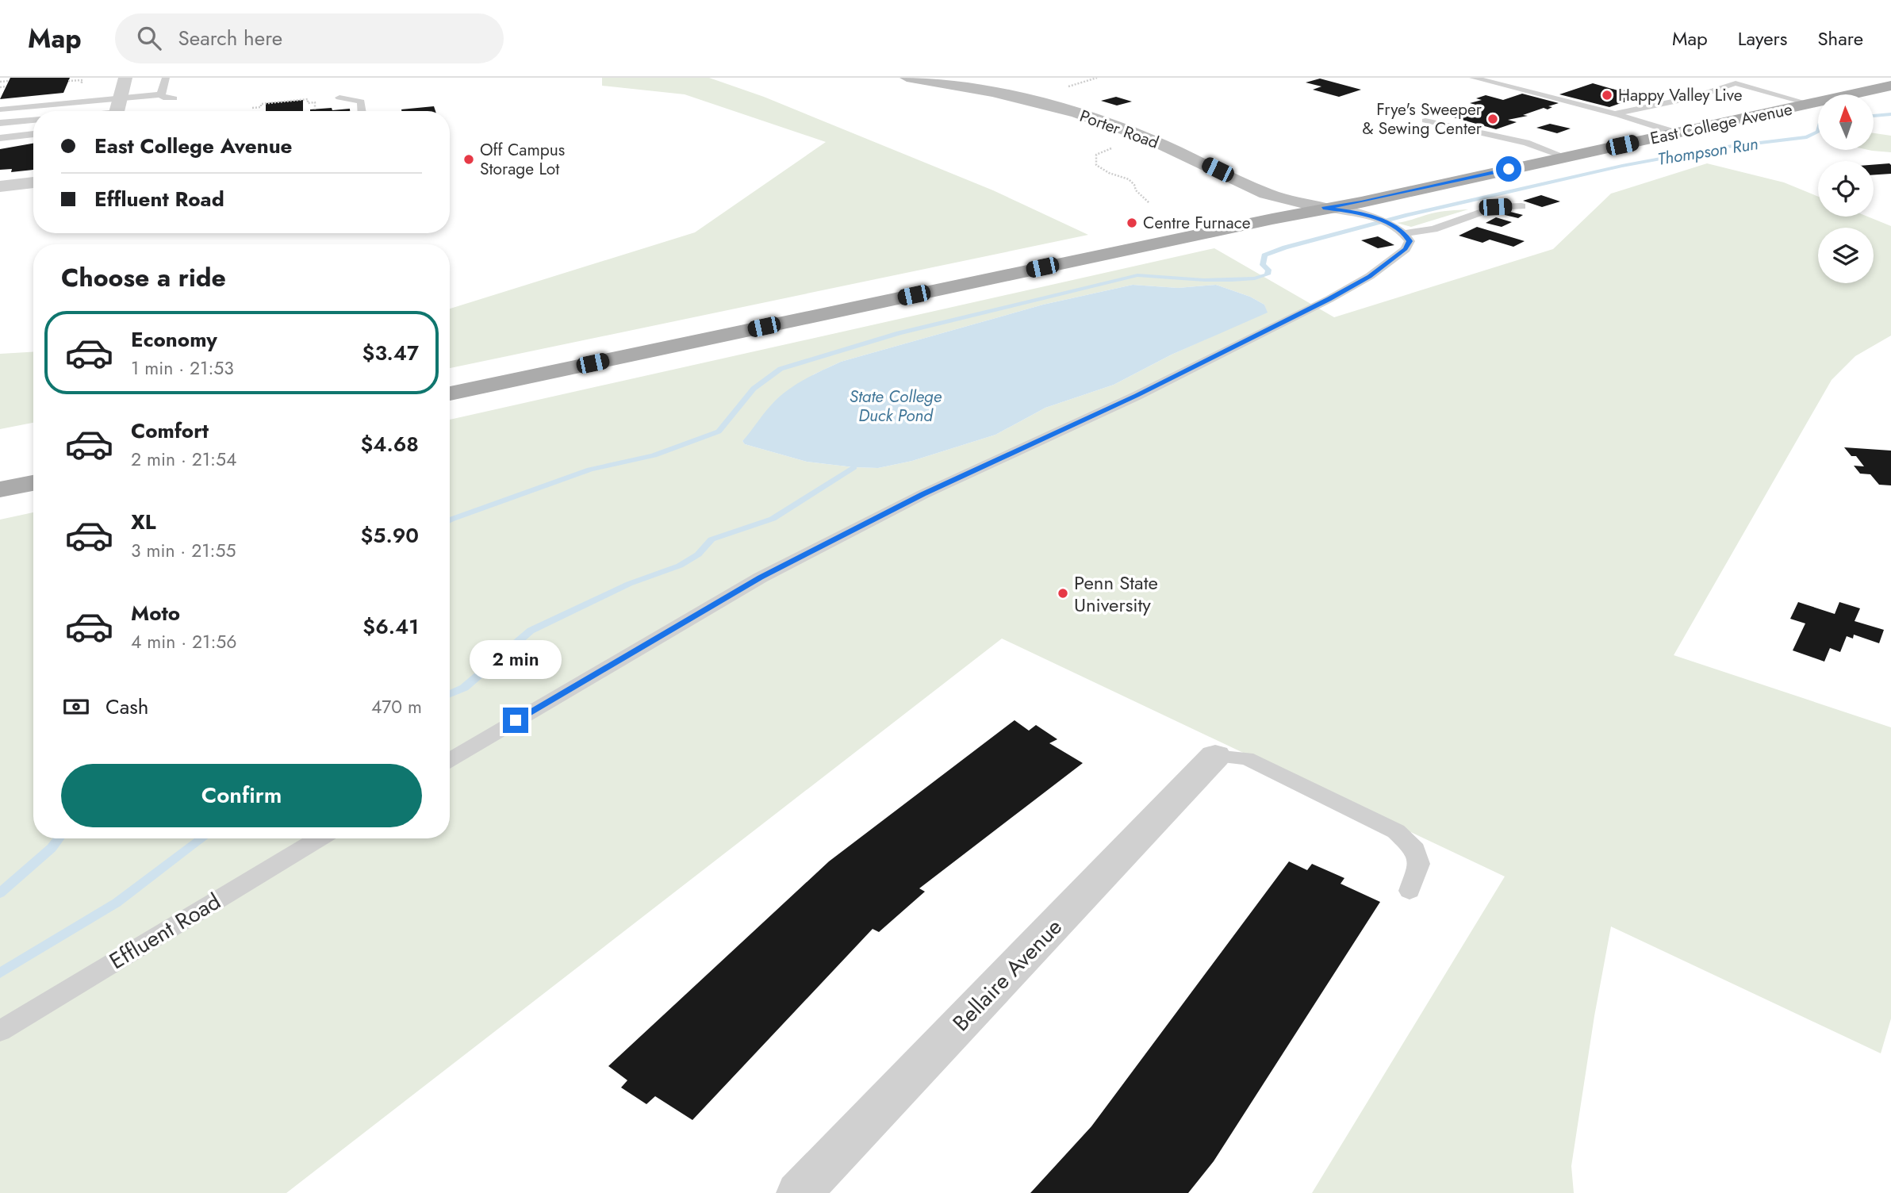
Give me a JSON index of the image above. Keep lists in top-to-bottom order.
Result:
{
  "streets": {
    "main road": ["East College Avenue"],
    "street": ["Porter Road", "Bellaire Avenue"],
    "lane": ["Effluent Road"]
  },
  "crossings": [
    ["East College Avenue", "Porter Road"]
  ],
  "water": ["Thompson Run", "State College Duck Pond"],
  "places": [
    "Happy Valley Live",
    "Frye's Sweeper & Sewing Center",
    "Off Campus Storage Lot",
    "Centre Furnace",
    "Penn State University"
  ],
  "north": "top",
  "page": {
    "header": "Map",
    "search": "Search here",
    "nav": ["Map", "Layers", "Share"],
    "banner": ["East College Avenue", "Effluent Road"],
    "heading": "Choose a ride",
    "list": [
      {
        "name": "Economy",
        "note": "1 min · 21:53",
        "value": "$3.47"
      },
      {
        "name": "Comfort",
        "note": "2 min · 21:54",
        "value": "$4.68"
      },
      {
        "name": "XL",
        "note": "3 min · 21:55",
        "value": "$5.90"
      },
      {
        "name": "Moto",
        "note": "4 min · 21:56",
        "value": "$6.41"
      }
    ],
    "bubble": "2 min",
    "pay": ["Cash", "470 m"],
    "buttons": "Confirm"
  }
}
